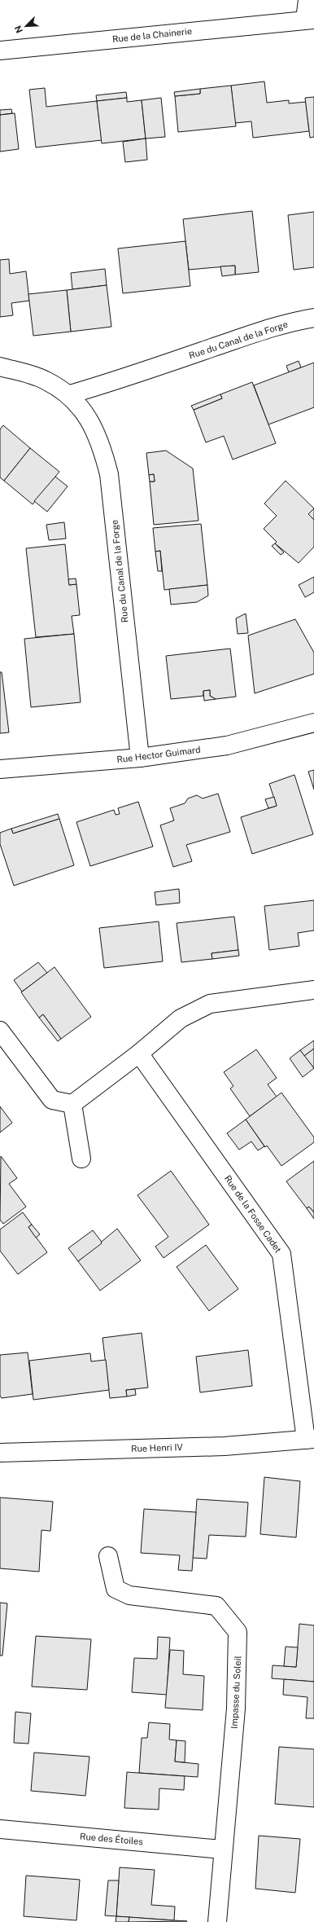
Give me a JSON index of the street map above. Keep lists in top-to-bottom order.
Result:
{
  "streets": {
    "street": [
      "Rue de la Chainerie",
      "Rue du Canal de la Forge",
      "Rue Hector Guimard",
      "Rue de la Fosse Cadet",
      "Rue Henri IV",
      "Impasse du Soleil",
      "Rue des Étoiles"
    ]
  },
  "crossings": [
    ["Rue du Canal de la Forge", "Rue Hector Guimard"],
    ["Rue de la Fosse Cadet", "Rue Henri IV"],
    ["Impasse du Soleil", "Rue des Étoiles"]
  ],
  "north": "bottom left"
}
